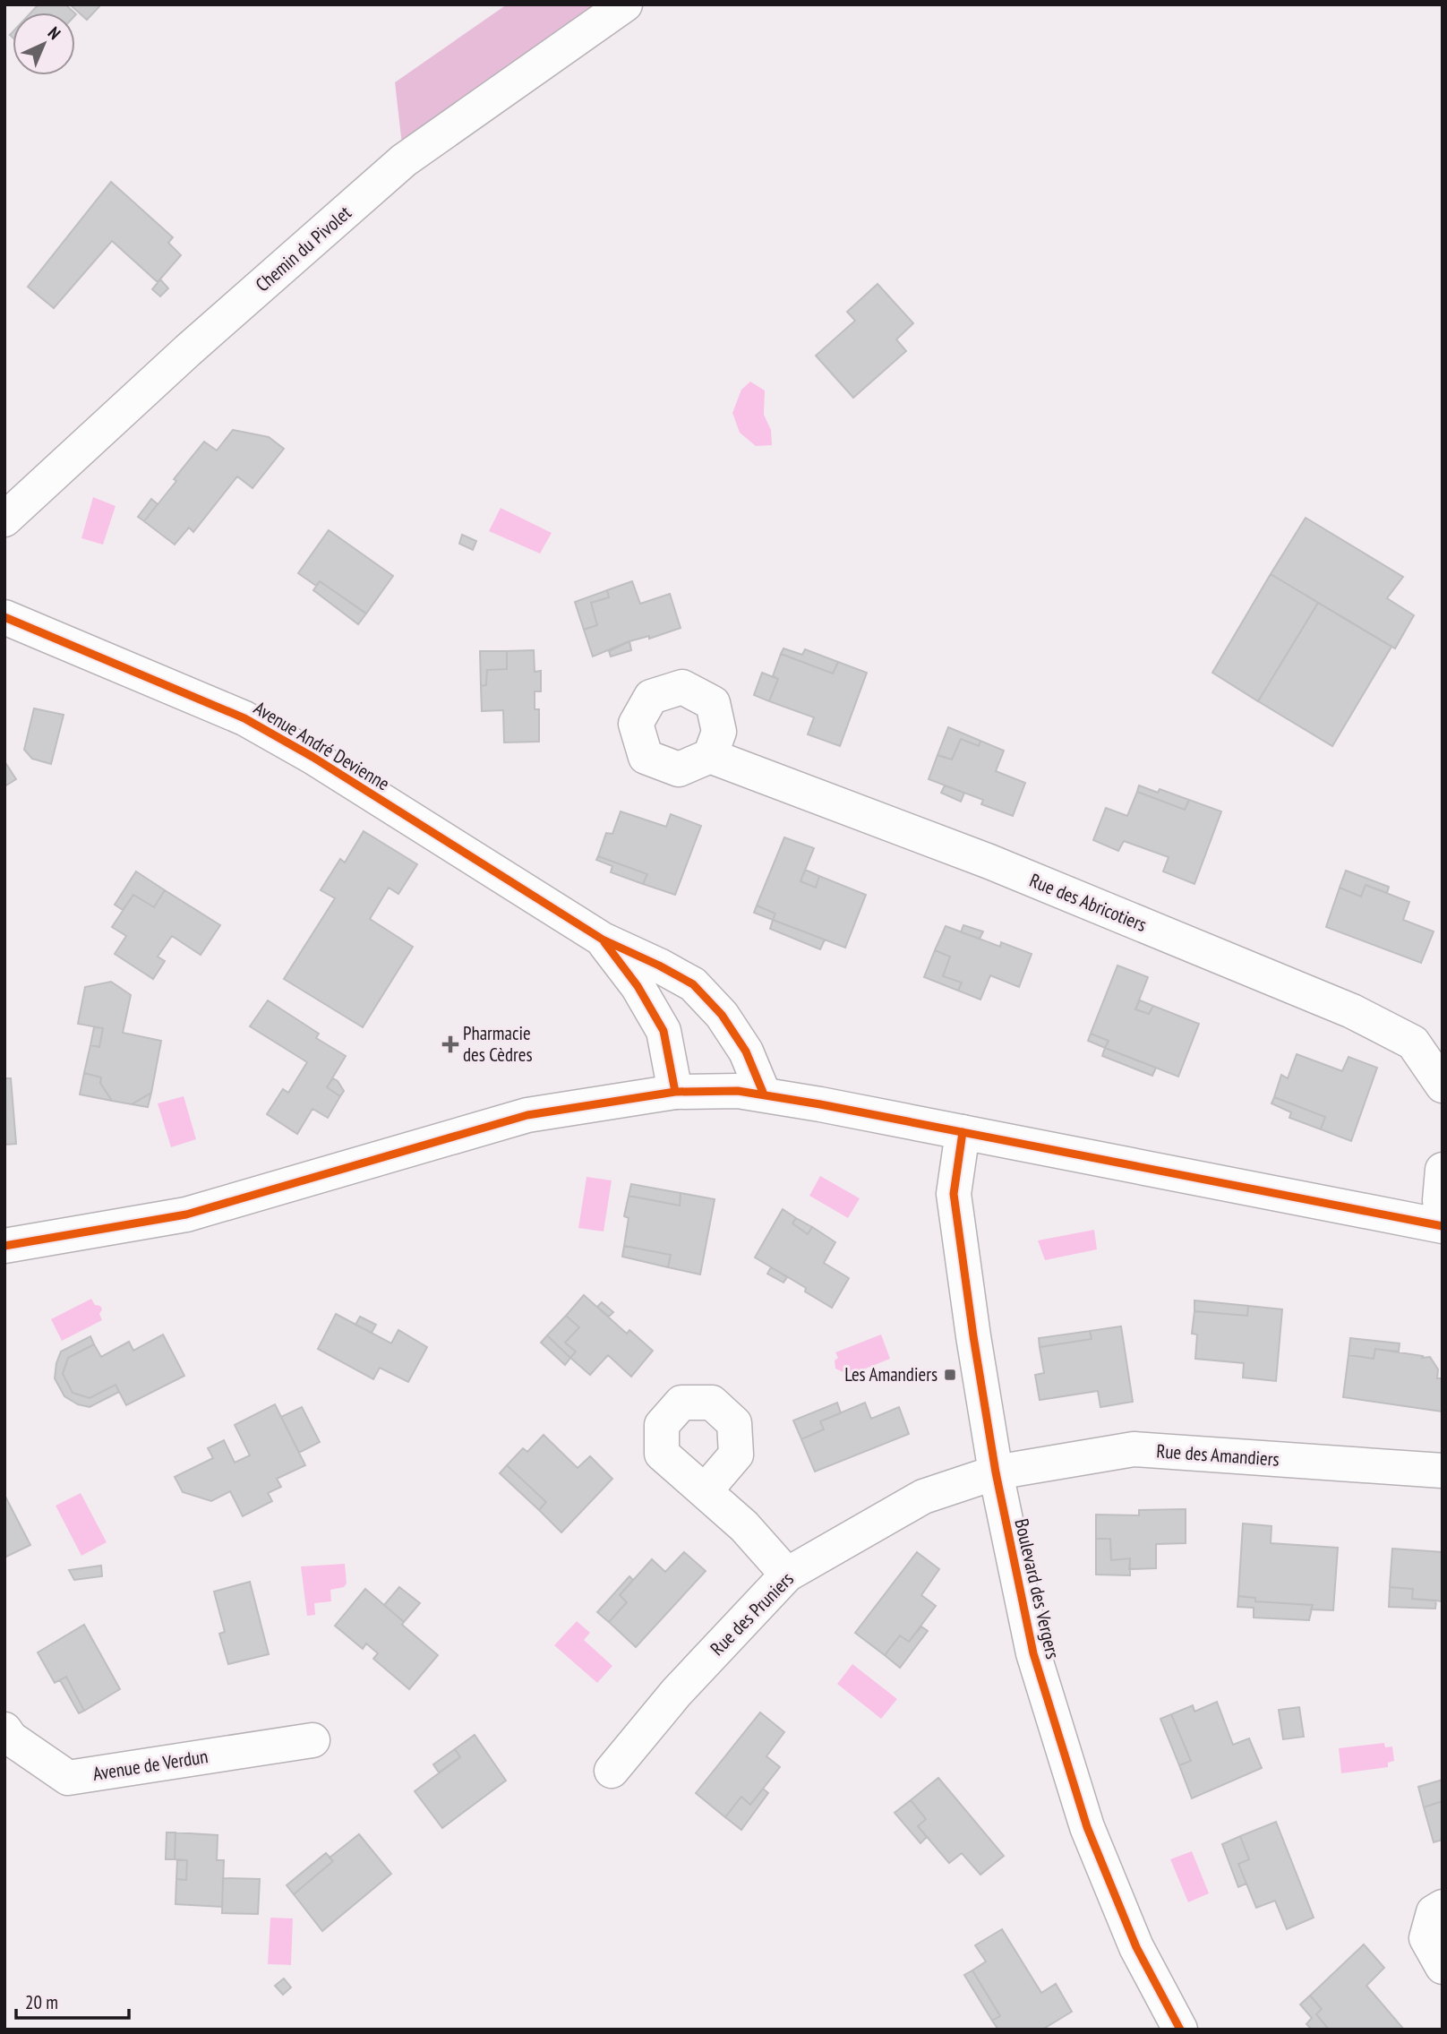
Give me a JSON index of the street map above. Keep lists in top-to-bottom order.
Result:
{
  "streets": {
    "street": [
      "Chemin du Pivolet",
      "Avenue André Devienne",
      "Rue des Abricotiers",
      "Rue des Amandiers",
      "Boulevard des Vergers",
      "Rue des Pruniers",
      "Avenue de Verdun"
    ]
  },
  "crossings": [
    ["Rue des Amandiers", "Boulevard des Vergers"],
    ["Rue des Amandiers", "Rue des Pruniers"],
    ["Boulevard des Vergers", "Rue des Pruniers"]
  ],
  "places": {
    "health": ["Pharmacie des Cèdres"],
    "transit": ["Les Amandiers"]
  },
  "scale_bar": "20 m",
  "north": "top right"
}
